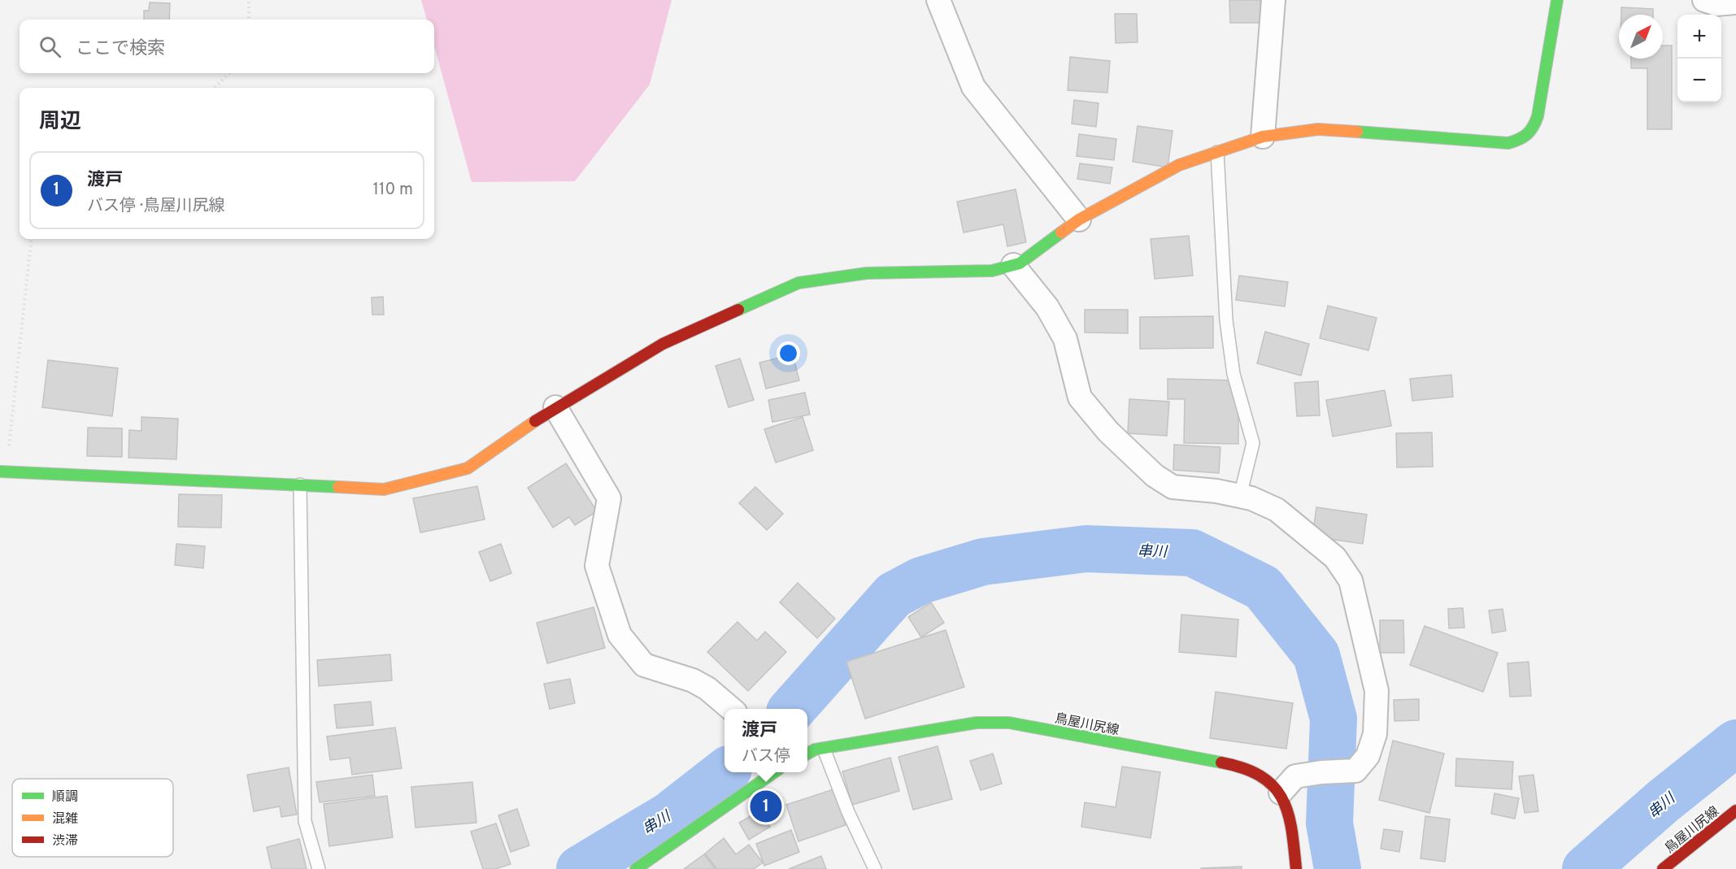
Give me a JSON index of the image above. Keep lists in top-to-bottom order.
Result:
{
  "streets": {
    "street": ["鳥屋川尻線"]
  },
  "water": ["串川"],
  "legend": ["順調", "混雑", "渋滞"],
  "north": "top right",
  "page": {
    "map_buttons": ["+", "−"],
    "search": "ここで検索",
    "heading": "周辺",
    "list": [
      {
        "mark": "1",
        "name": "渡戸",
        "note": "バス停 · 鳥屋川尻線",
        "value": "110 m"
      }
    ],
    "popup": ["渡戸", "バス停"],
    "pins": "1"
  }
}
